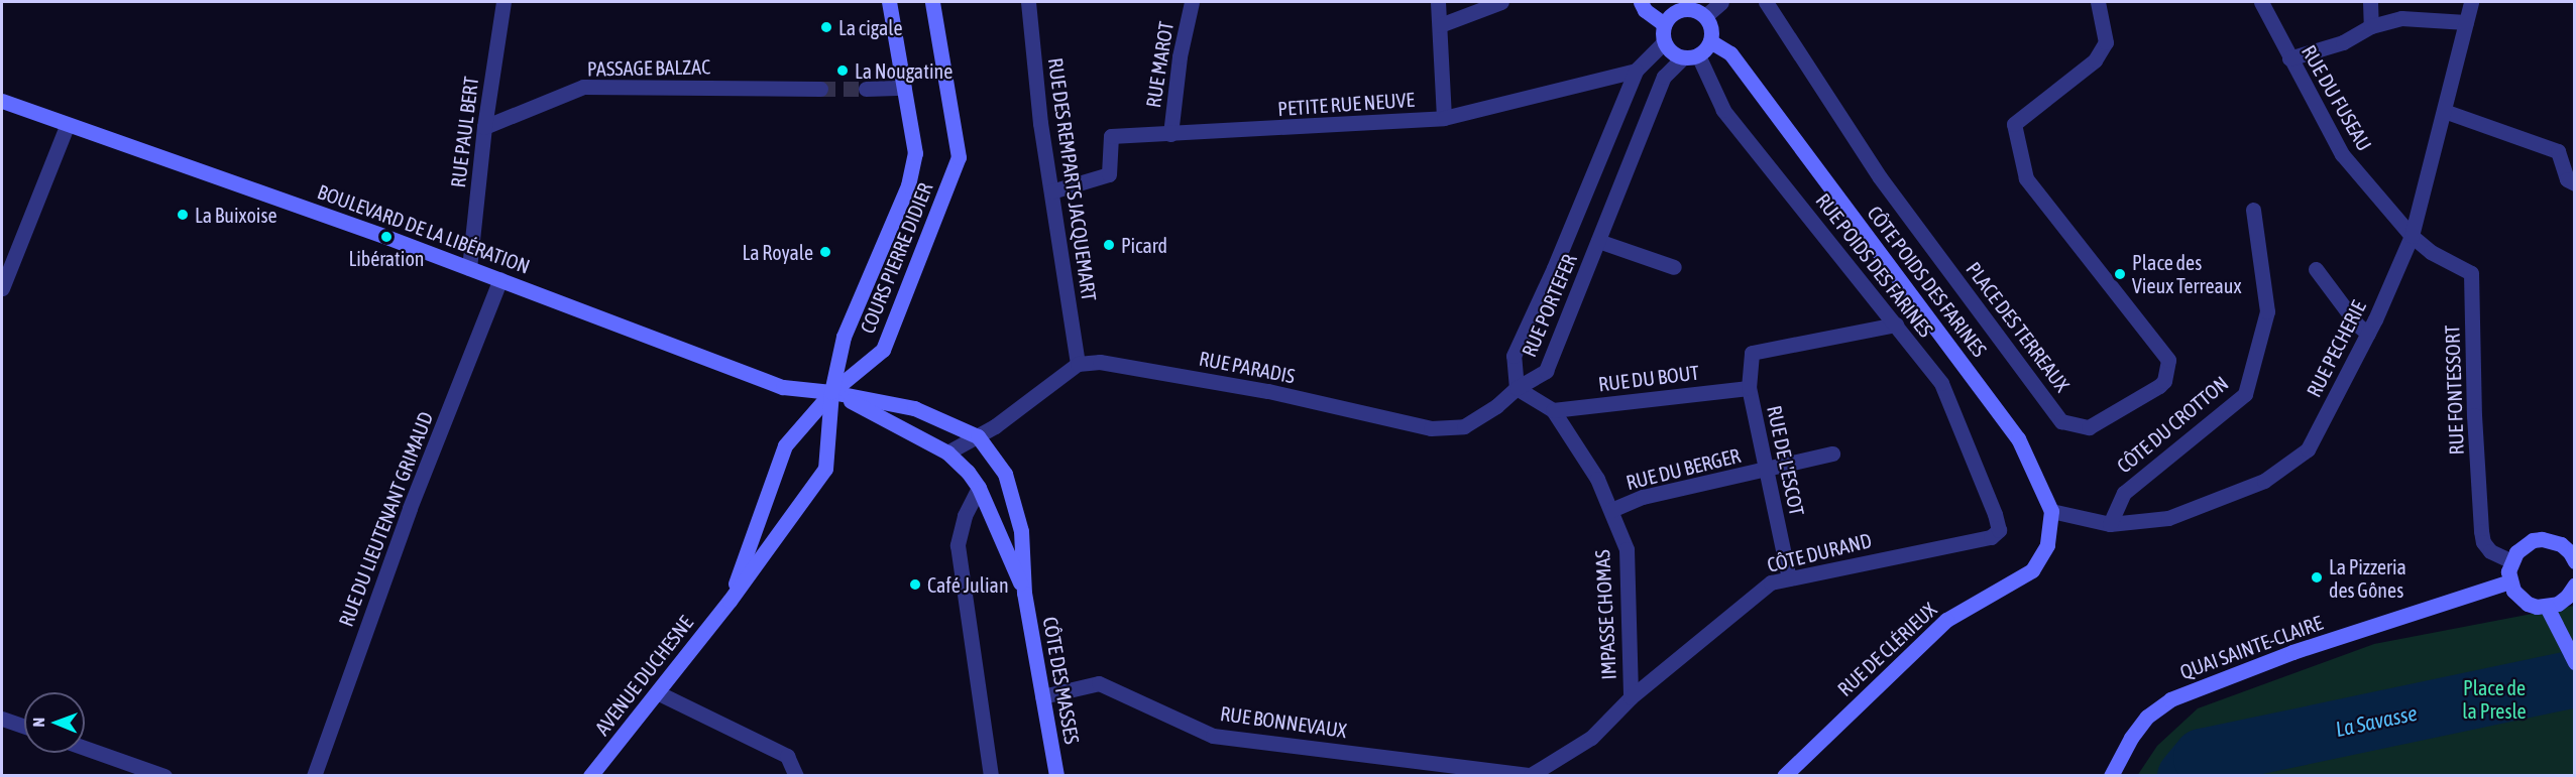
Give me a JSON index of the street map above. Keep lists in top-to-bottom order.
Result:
{
  "streets": {
    "main road": [
      "BOULEVARD DE LA LIBÉRATION",
      "COURS PIERRE DIDIER",
      "CÔTE POIDS DES FARINES",
      "QUAI SAINTE-CLAIRE",
      "RUE DE CLÉRIEUX",
      "AVENUE DUCHESNE",
      "CÔTE DES MASSES"
    ],
    "street": [
      "RUE MAROT",
      "PASSAGE BALZAC",
      "RUE DU FUSEAU",
      "PETITE RUE NEUVE",
      "RUE PAUL BERT",
      "RUE DES REMPARTS JACQUEMART",
      "RUE POIDS DES FARINES",
      "RUE PORTEFER",
      "PLACE DES TERREAUX",
      "RUE PECHERIE",
      "RUE PARADIS",
      "RUE DU BOUT",
      "RUE FONTESSORT",
      "CÔTE DU CROTTON",
      "RUE DE L'ESCOT",
      "RUE DU BERGER",
      "RUE DU LIEUTENANT GRIMAUD",
      "CÔTE DURAND",
      "IMPASSE CHOMAS",
      "RUE BONNEVAUX"
    ]
  },
  "crossings": [
    ["RUE MAROT", "PETITE RUE NEUVE"],
    ["PASSAGE BALZAC", "RUE PAUL BERT"],
    ["RUE DU FUSEAU", "RUE PECHERIE"],
    ["RUE DU FUSEAU", "RUE FONTESSORT"],
    ["PETITE RUE NEUVE", "RUE DES REMPARTS JACQUEMART"],
    ["PETITE RUE NEUVE", "RUE PORTEFER"],
    ["RUE PAUL BERT", "BOULEVARD DE LA LIBÉRATION"],
    ["RUE DES REMPARTS JACQUEMART", "RUE PARADIS"],
    ["BOULEVARD DE LA LIBÉRATION", "COURS PIERRE DIDIER"],
    ["BOULEVARD DE LA LIBÉRATION", "RUE DU LIEUTENANT GRIMAUD"],
    ["BOULEVARD DE LA LIBÉRATION", "AVENUE DUCHESNE"],
    ["BOULEVARD DE LA LIBÉRATION", "CÔTE DES MASSES"],
    ["COURS PIERRE DIDIER", "AVENUE DUCHESNE"],
    ["COURS PIERRE DIDIER", "CÔTE DES MASSES"],
    ["RUE POIDS DES FARINES", "CÔTE POIDS DES FARINES"],
    ["RUE POIDS DES FARINES", "RUE PORTEFER"],
    ["RUE POIDS DES FARINES", "RUE DE L'ESCOT"],
    ["RUE POIDS DES FARINES", "CÔTE DURAND"],
    ["CÔTE POIDS DES FARINES", "RUE PORTEFER"],
    ["CÔTE POIDS DES FARINES", "RUE PECHERIE"],
    ["CÔTE POIDS DES FARINES", "RUE DE CLÉRIEUX"],
    ["RUE PORTEFER", "RUE PARADIS"],
    ["RUE PORTEFER", "IMPASSE CHOMAS"],
    ["RUE PECHERIE", "RUE FONTESSORT"],
    ["RUE PECHERIE", "CÔTE DU CROTTON"],
    ["RUE PECHERIE", "RUE DE CLÉRIEUX"],
    ["RUE PARADIS", "IMPASSE CHOMAS"],
    ["RUE DU BOUT", "RUE DE L'ESCOT"],
    ["RUE DU BOUT", "IMPASSE CHOMAS"],
    ["RUE DE L'ESCOT", "RUE DU BERGER"],
    ["RUE DE L'ESCOT", "CÔTE DURAND"],
    ["RUE DU BERGER", "IMPASSE CHOMAS"],
    ["CÔTE DURAND", "IMPASSE CHOMAS"],
    ["CÔTE DURAND", "RUE BONNEVAUX"],
    ["AVENUE DUCHESNE", "CÔTE DES MASSES"],
    ["CÔTE DES MASSES", "RUE BONNEVAUX"]
  ],
  "water": ["La Savasse"],
  "parks": ["Place de la Presle"],
  "places": [
    "La cigale",
    "La Nougatine",
    "La Buixoise",
    "Libération",
    "Picard",
    "La Royale",
    "Place des Vieux Terreaux",
    "La Pizzeria des Gônes",
    "Café Julian"
  ],
  "north": "left"
}
